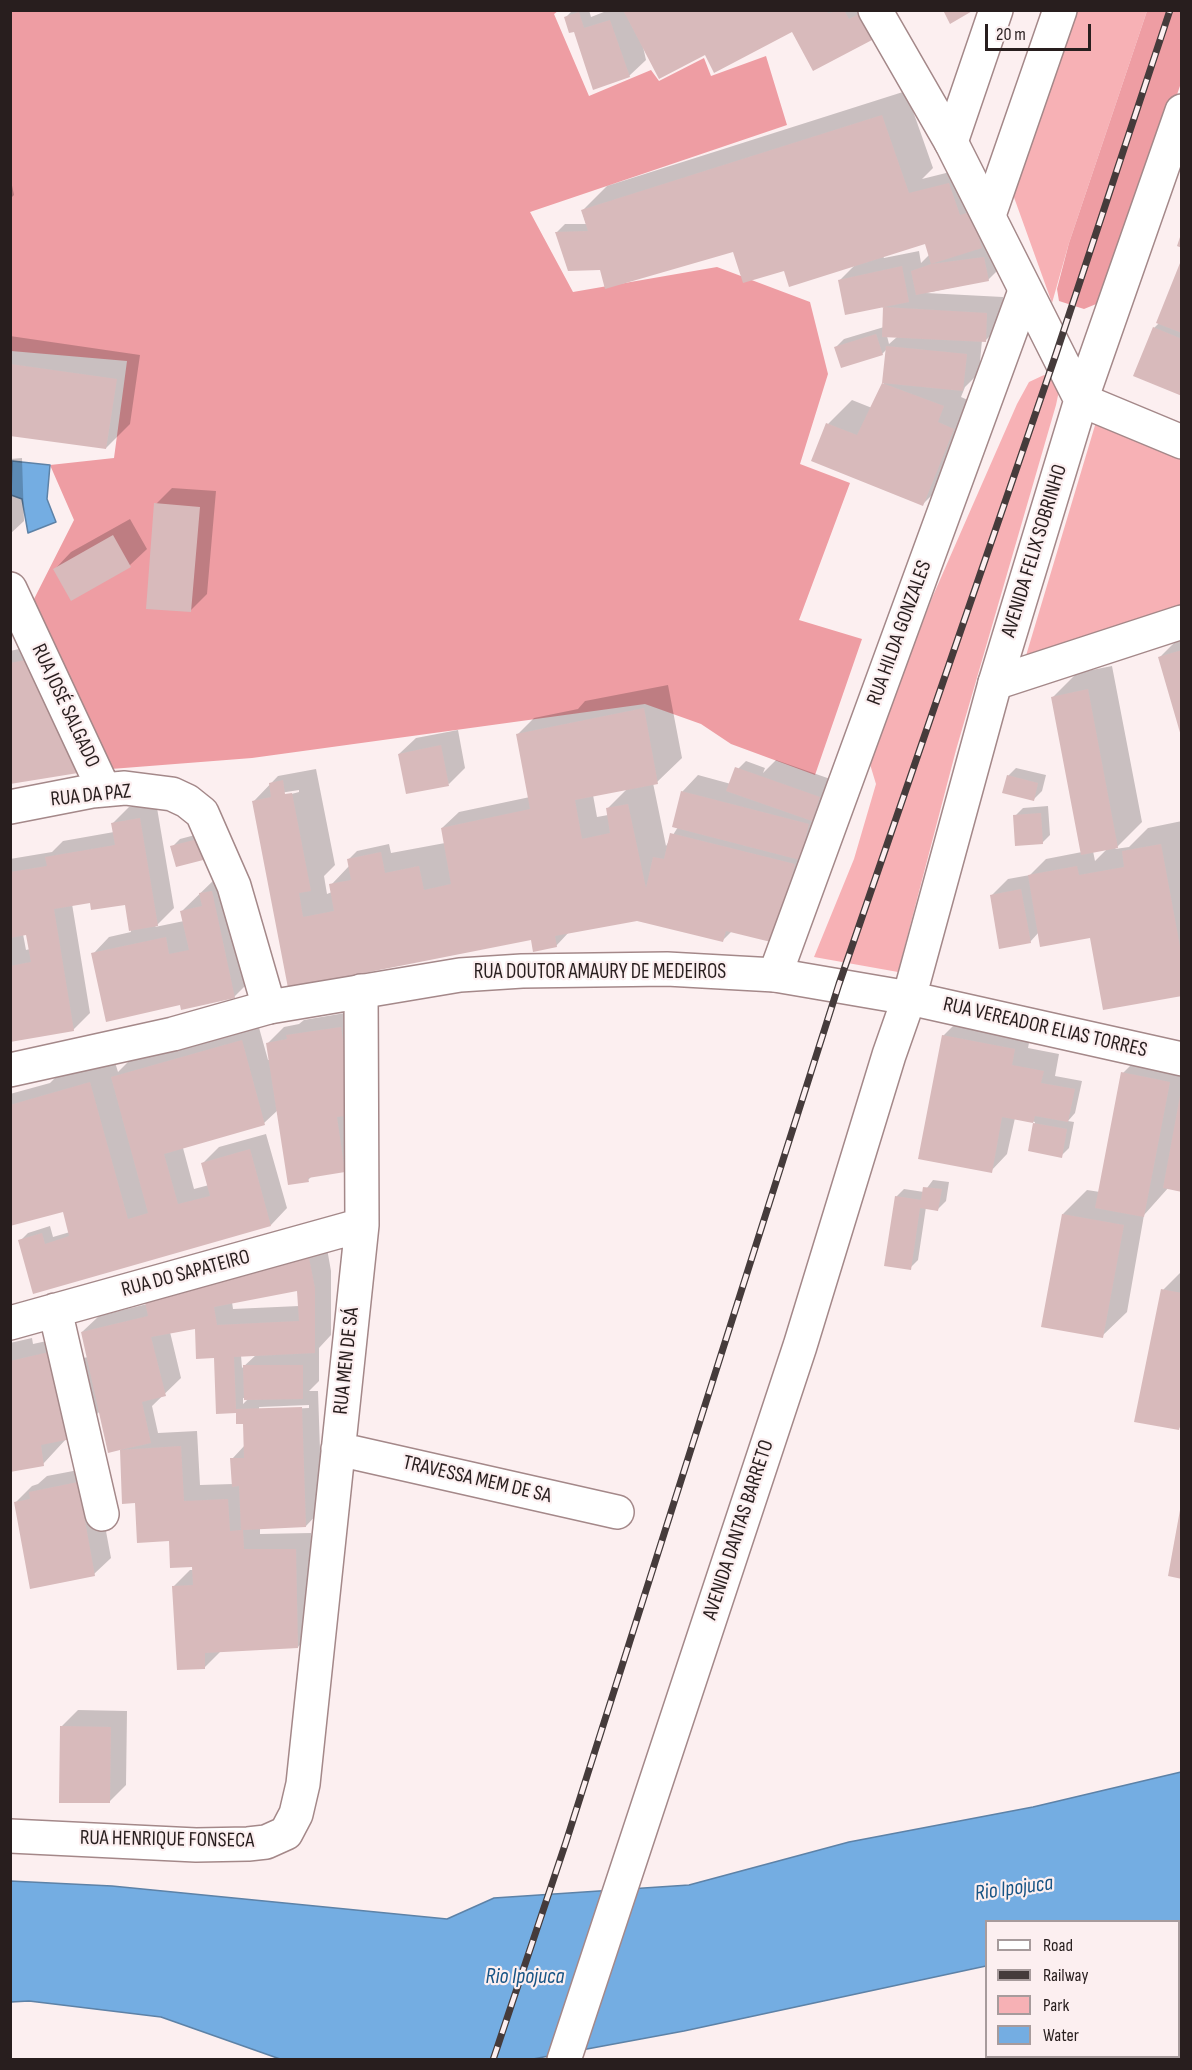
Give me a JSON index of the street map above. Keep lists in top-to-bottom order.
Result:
{
  "streets": {
    "street": [
      "AVENIDA FELIX SOBRINHO",
      "RUA HILDA GONZALES",
      "RUA JOSÉ SALGADO",
      "RUA DA PAZ",
      "RUA DOUTOR AMAURY DE MEDEIROS",
      "RUA VEREADOR ELIAS TORRES",
      "RUA DO SAPATEIRO",
      "RUA MEN DE SÁ",
      "TRAVESSA MEM DE SA",
      "AVENIDA DANTAS BARRETO",
      "RUA HENRIQUE FONSECA"
    ]
  },
  "crossings": [
    ["AVENIDA FELIX SOBRINHO", "RUA DOUTOR AMAURY DE MEDEIROS"],
    ["AVENIDA FELIX SOBRINHO", "RUA VEREADOR ELIAS TORRES"],
    ["AVENIDA FELIX SOBRINHO", "AVENIDA DANTAS BARRETO"],
    ["RUA HILDA GONZALES", "RUA DOUTOR AMAURY DE MEDEIROS"],
    ["RUA JOSÉ SALGADO", "RUA DA PAZ"],
    ["RUA DA PAZ", "RUA DOUTOR AMAURY DE MEDEIROS"],
    ["RUA DOUTOR AMAURY DE MEDEIROS", "RUA VEREADOR ELIAS TORRES"],
    ["RUA DOUTOR AMAURY DE MEDEIROS", "RUA MEN DE SÁ"],
    ["RUA DOUTOR AMAURY DE MEDEIROS", "AVENIDA DANTAS BARRETO"],
    ["RUA VEREADOR ELIAS TORRES", "AVENIDA DANTAS BARRETO"],
    ["RUA DO SAPATEIRO", "RUA MEN DE SÁ"],
    ["RUA MEN DE SÁ", "TRAVESSA MEM DE SA"],
    ["RUA MEN DE SÁ", "RUA HENRIQUE FONSECA"]
  ],
  "water": ["Rio Ipojuca"],
  "legend": [
    "Road",
    "Railway",
    "Park",
    "Water"
  ],
  "scale_bar": "20 m"
}
